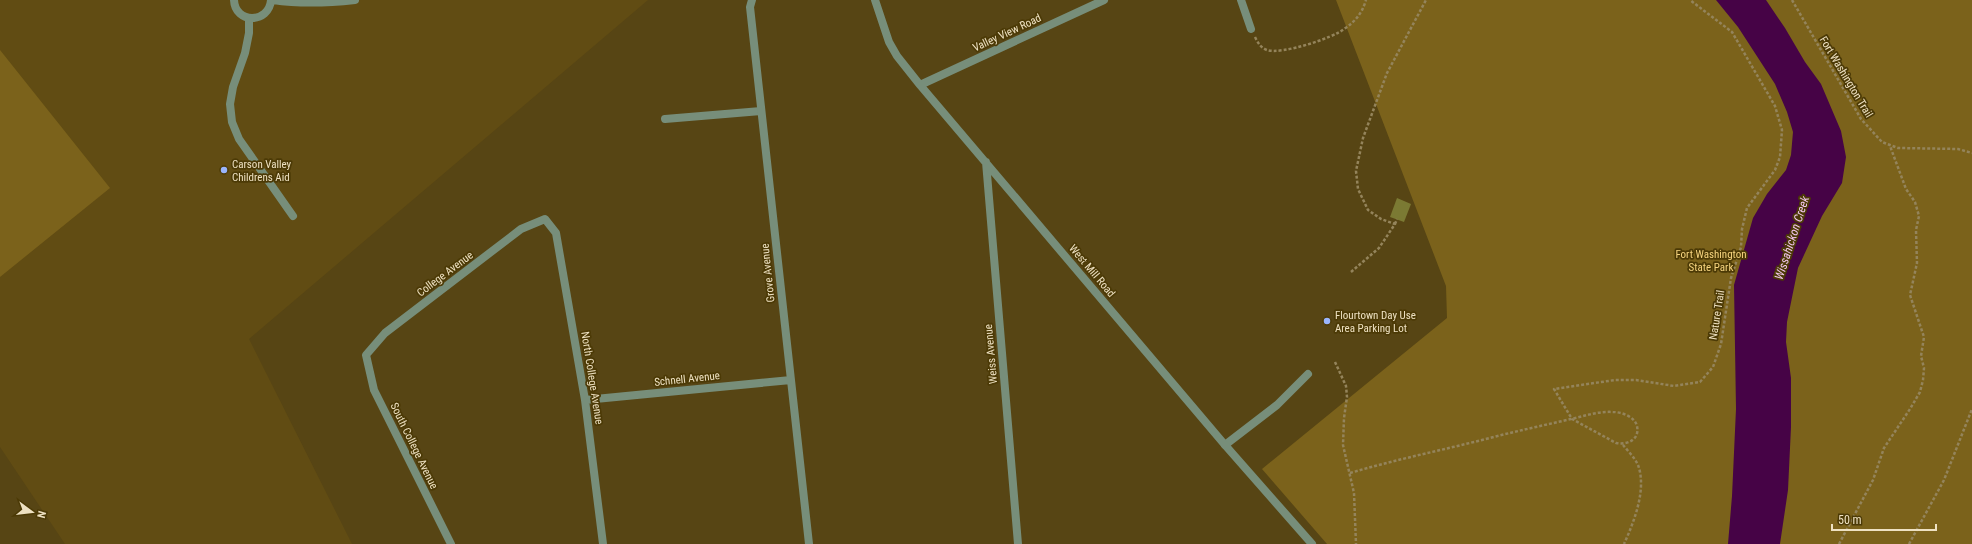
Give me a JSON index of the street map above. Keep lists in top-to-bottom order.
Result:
{
  "streets": {
    "street": [
      "Valley View Road",
      "West Mill Road",
      "Grove Avenue",
      "College Avenue",
      "Weiss Avenue",
      "North College Avenue",
      "Schnell Avenue",
      "South College Avenue"
    ],
    "path": ["Fort Washington Trail", "Nature Trail"]
  },
  "crossings": [
    ["Valley View Road", "West Mill Road"],
    ["West Mill Road", "Weiss Avenue"],
    ["Grove Avenue", "Schnell Avenue"],
    ["College Avenue", "North College Avenue"],
    ["College Avenue", "South College Avenue"],
    ["North College Avenue", "Schnell Avenue"]
  ],
  "water": ["Wissahickon Creek"],
  "parks": ["Fort Washington State Park"],
  "places": ["Carson Valley Childrens Aid", "Flourtown Day Use Area Parking Lot"],
  "scale_bar": "50 m",
  "north": "right"
}
